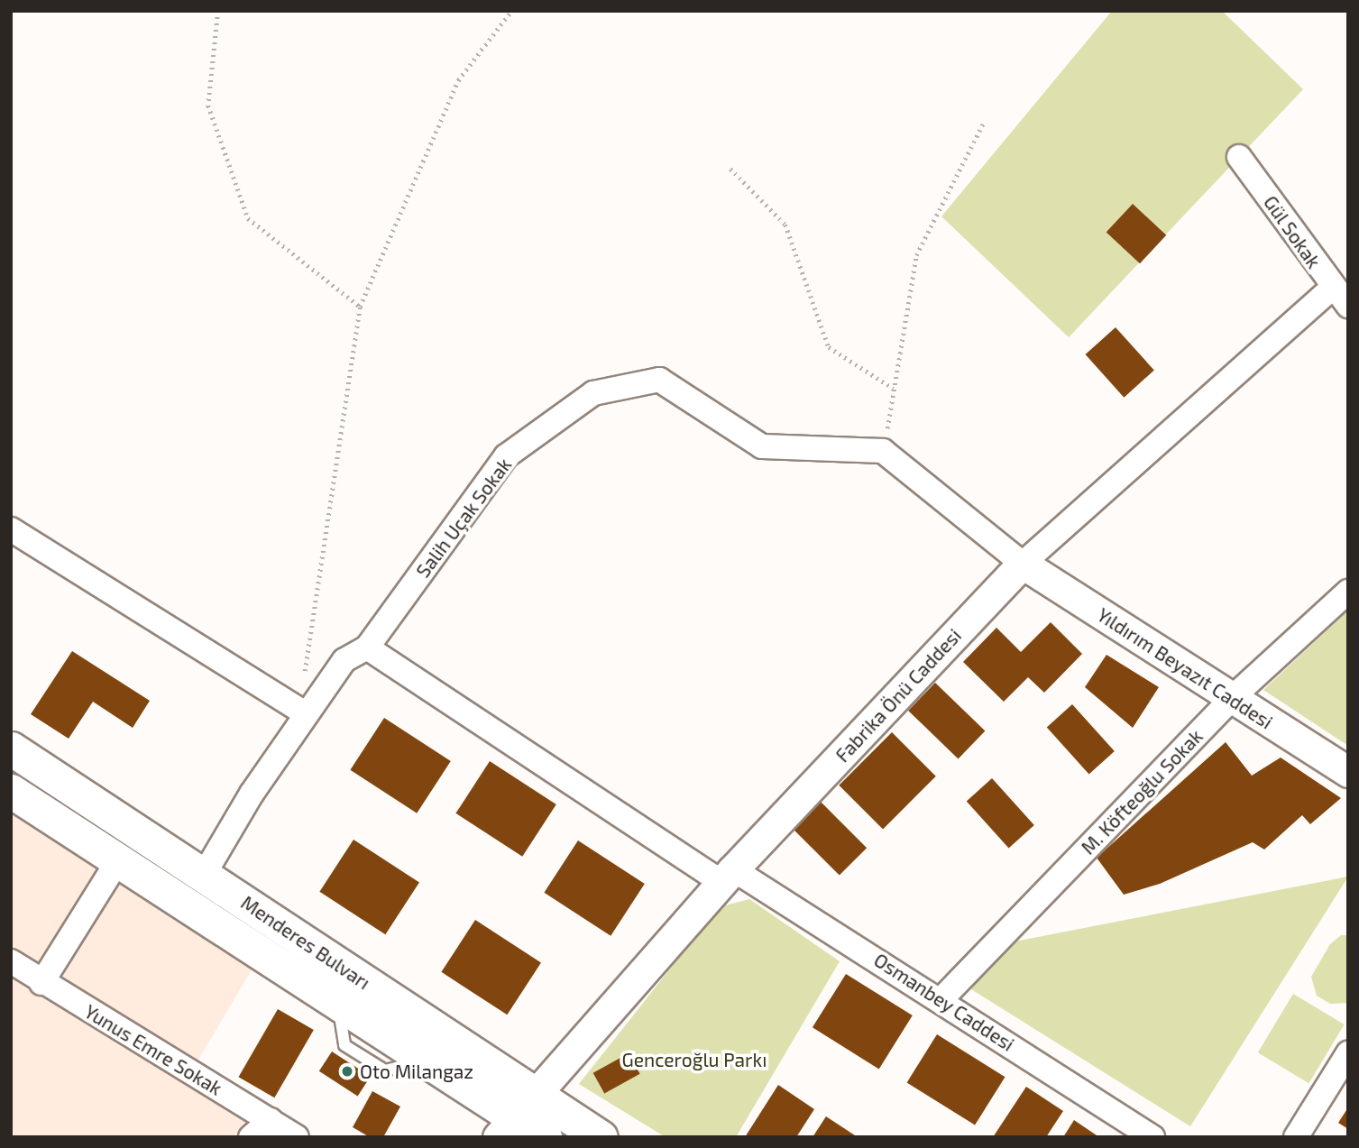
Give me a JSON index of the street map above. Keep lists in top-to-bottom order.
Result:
{
  "streets": {
    "main road": ["Menderes Bulvarı"],
    "street": [
      "Gül Sokak",
      "Salih Uçak Sokak",
      "Yıldırım Beyazıt Caddesi",
      "Fabrika Önü Caddesi",
      "M. Köfteoğlu Sokak",
      "Osmanbey Caddesi",
      "Yunus Emre Sokak"
    ]
  },
  "crossings": [
    ["Gül Sokak", "Fabrika Önü Caddesi"],
    ["Salih Uçak Sokak", "Menderes Bulvarı"],
    ["Salih Uçak Sokak", "Osmanbey Caddesi"],
    ["Yıldırım Beyazıt Caddesi", "Fabrika Önü Caddesi"],
    ["Yıldırım Beyazıt Caddesi", "M. Köfteoğlu Sokak"],
    ["Fabrika Önü Caddesi", "Menderes Bulvarı"],
    ["Fabrika Önü Caddesi", "Osmanbey Caddesi"],
    ["M. Köfteoğlu Sokak", "Osmanbey Caddesi"]
  ],
  "parks": ["Genceroğlu Parkı"],
  "places": ["Oto Milangaz"]
}
